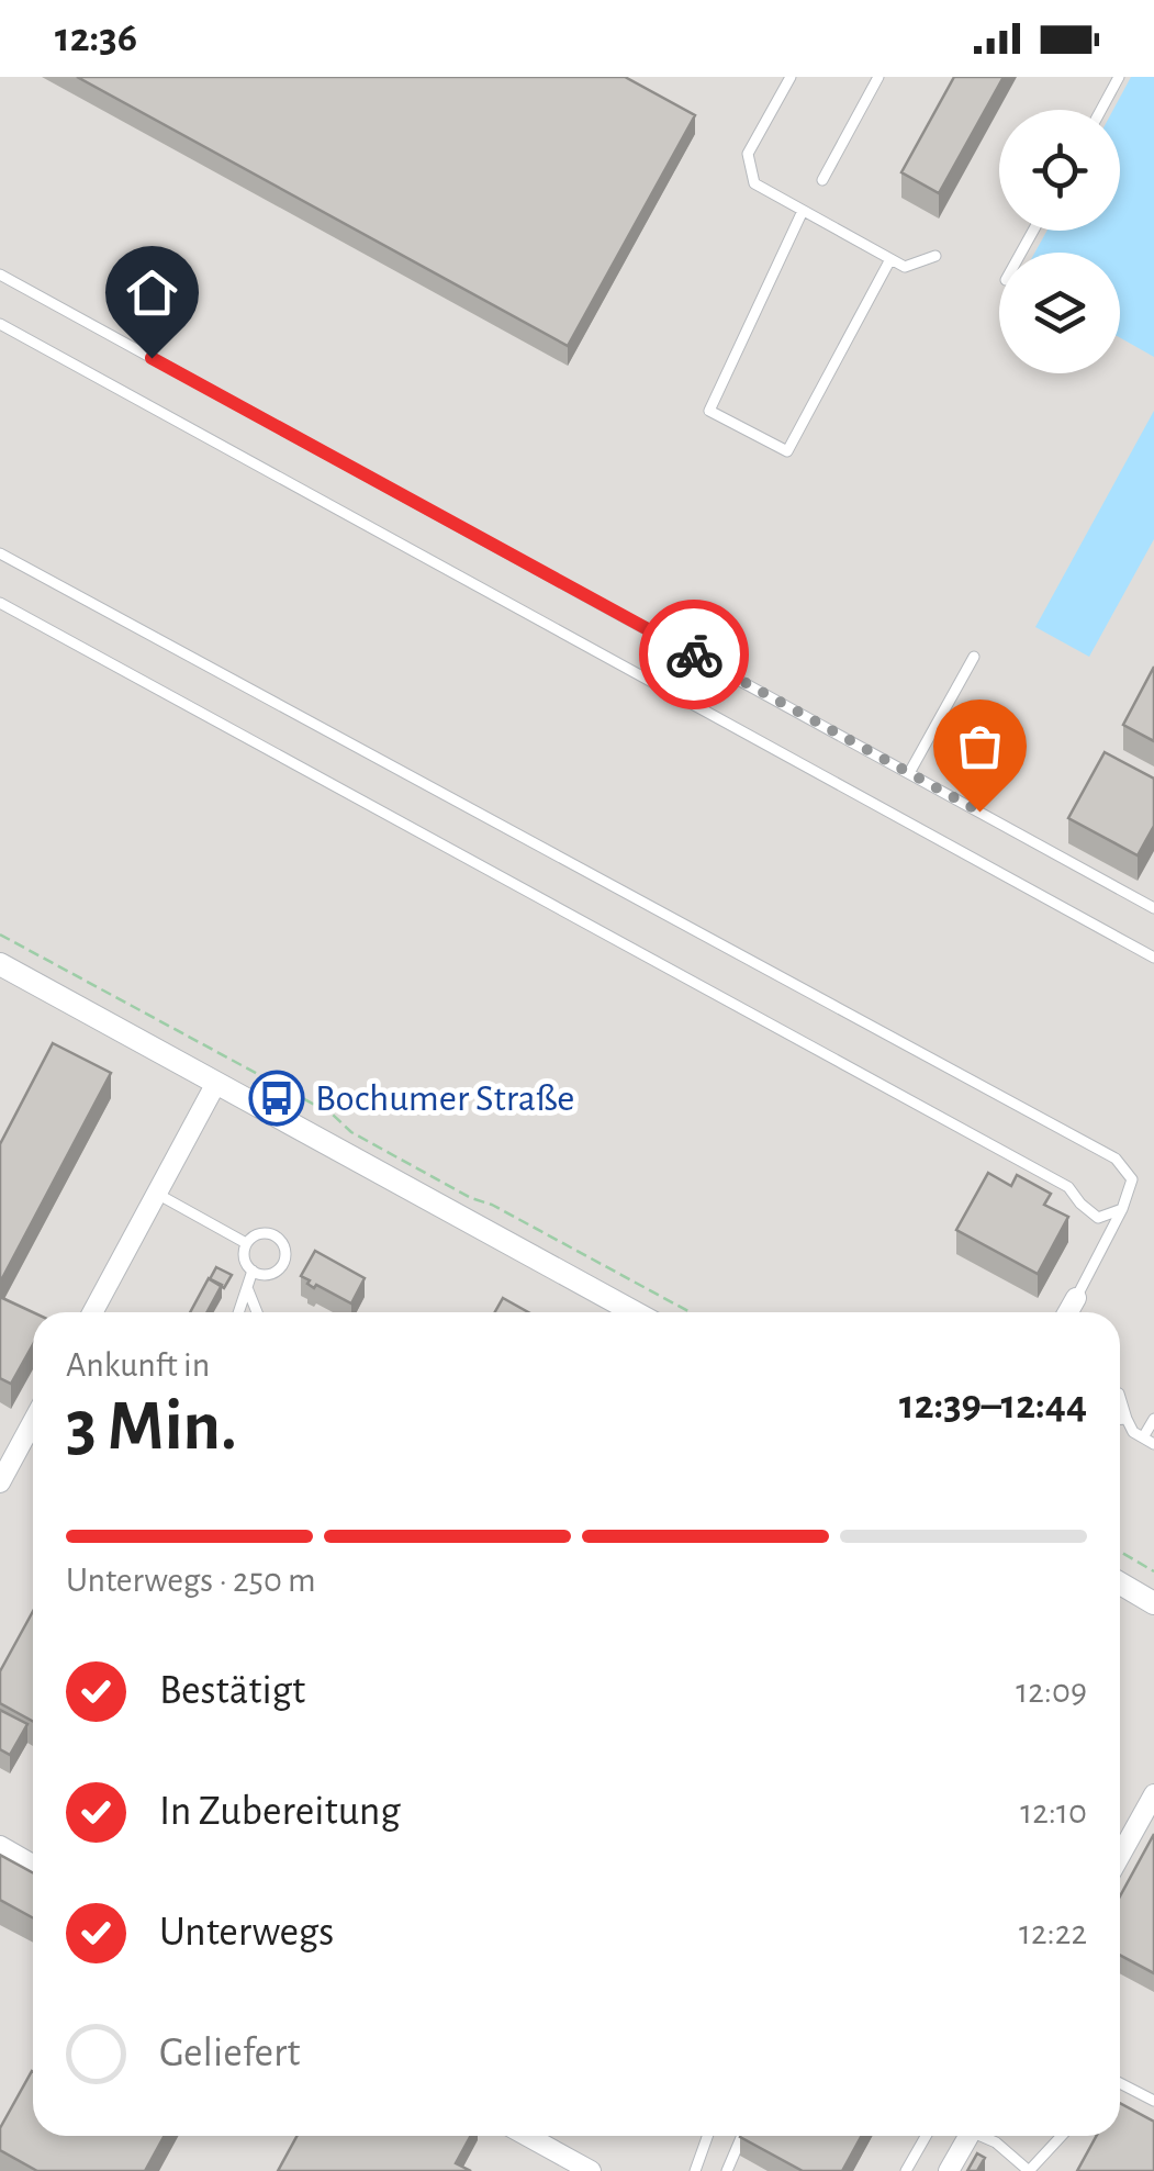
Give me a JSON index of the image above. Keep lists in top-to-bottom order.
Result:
{
  "places": {
    "bus stop": ["Bochumer Straße"]
  },
  "page": {
    "status": "12:36",
    "heading": ["3 Min.", "Ankunft in", "12:39–12:44"],
    "bar": "Unterwegs · 250 m",
    "list": [
      ["Bestätigt", "12:09"],
      ["In Zubereitung", "12:10"],
      ["Unterwegs", "12:22"],
      "Geliefert"
    ]
  }
}
